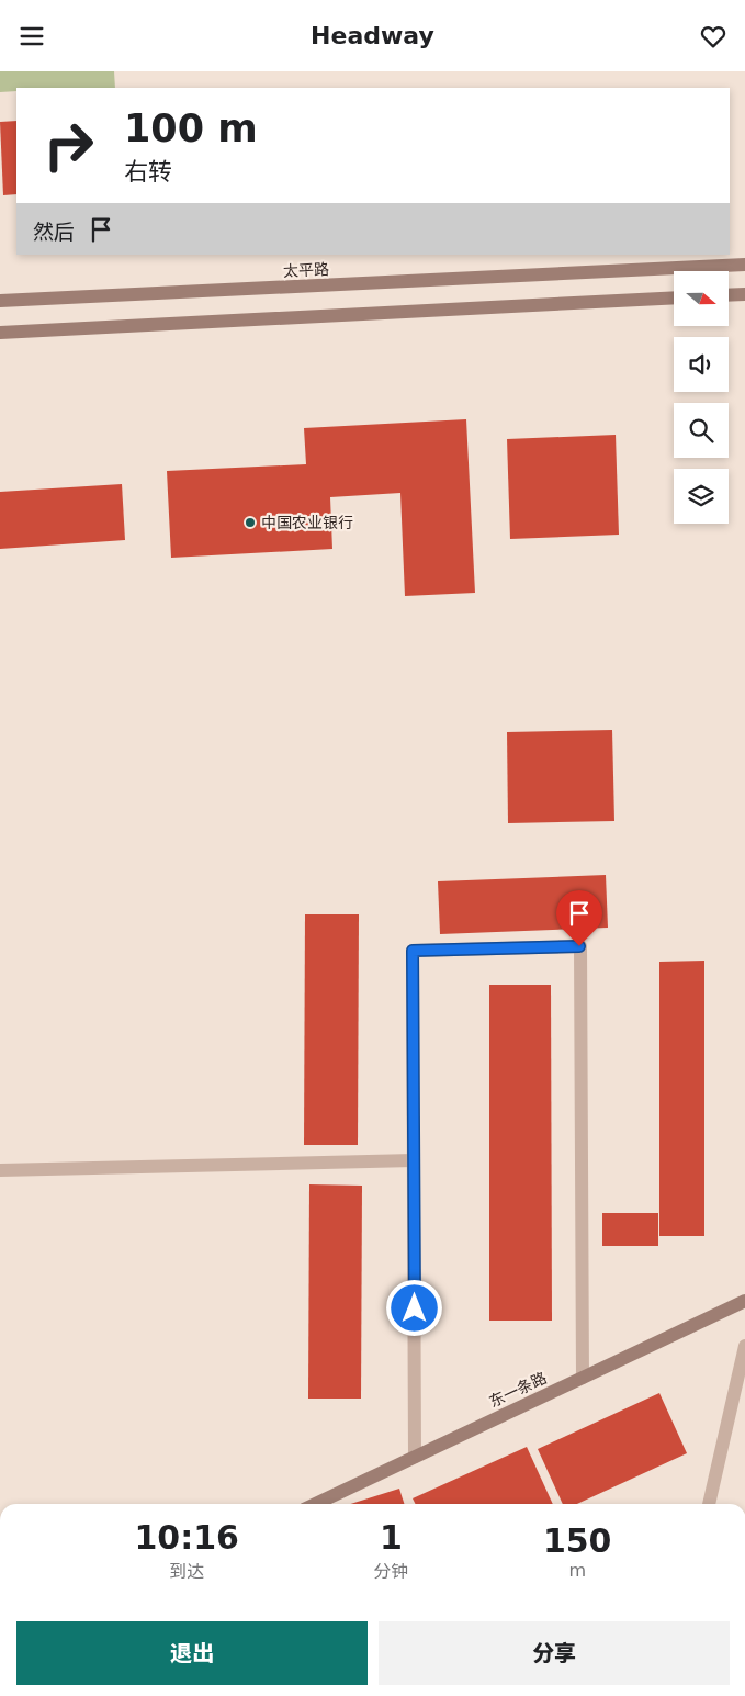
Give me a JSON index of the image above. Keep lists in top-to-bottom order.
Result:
{
  "streets": {
    "main road": ["太平路", "东一条路"]
  },
  "places": ["中国农业银行"],
  "north": "right",
  "page": {
    "header": "Headway",
    "turn": ["100 m", "右转"],
    "then": "然后",
    "eta": [
      "10:16",
      "到达",
      "1",
      "分钟",
      "150",
      "m"
    ],
    "buttons": ["退出", "分享"]
  }
}
